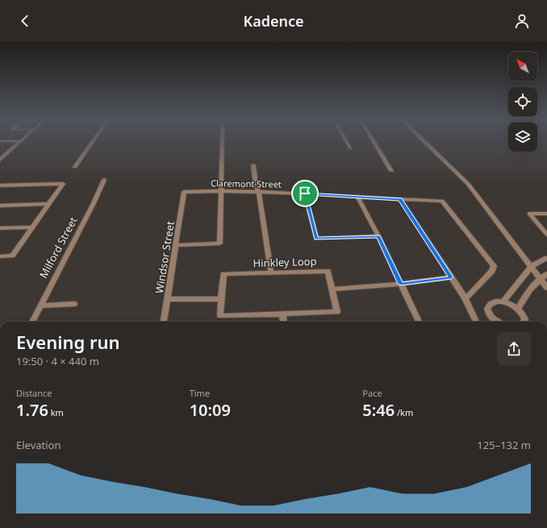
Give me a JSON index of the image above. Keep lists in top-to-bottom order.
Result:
{
  "streets": {
    "street": [
      "Claremont Street",
      "Milford Street",
      "Windsor Street",
      "Hinkley Loop"
    ]
  },
  "crossings": [
    ["Claremont Street", "Windsor Street"]
  ],
  "north": "top left",
  "page": {
    "header": "Kadence",
    "heading": ["Evening run", "19:50 · 4 × 440 m"],
    "stats": [
      ["Distance", "1.76 km"],
      ["Time", "10:09"],
      ["Pace", "5:46 /km"]
    ],
    "chart": ["Elevation", "125–132 m"]
  }
}
